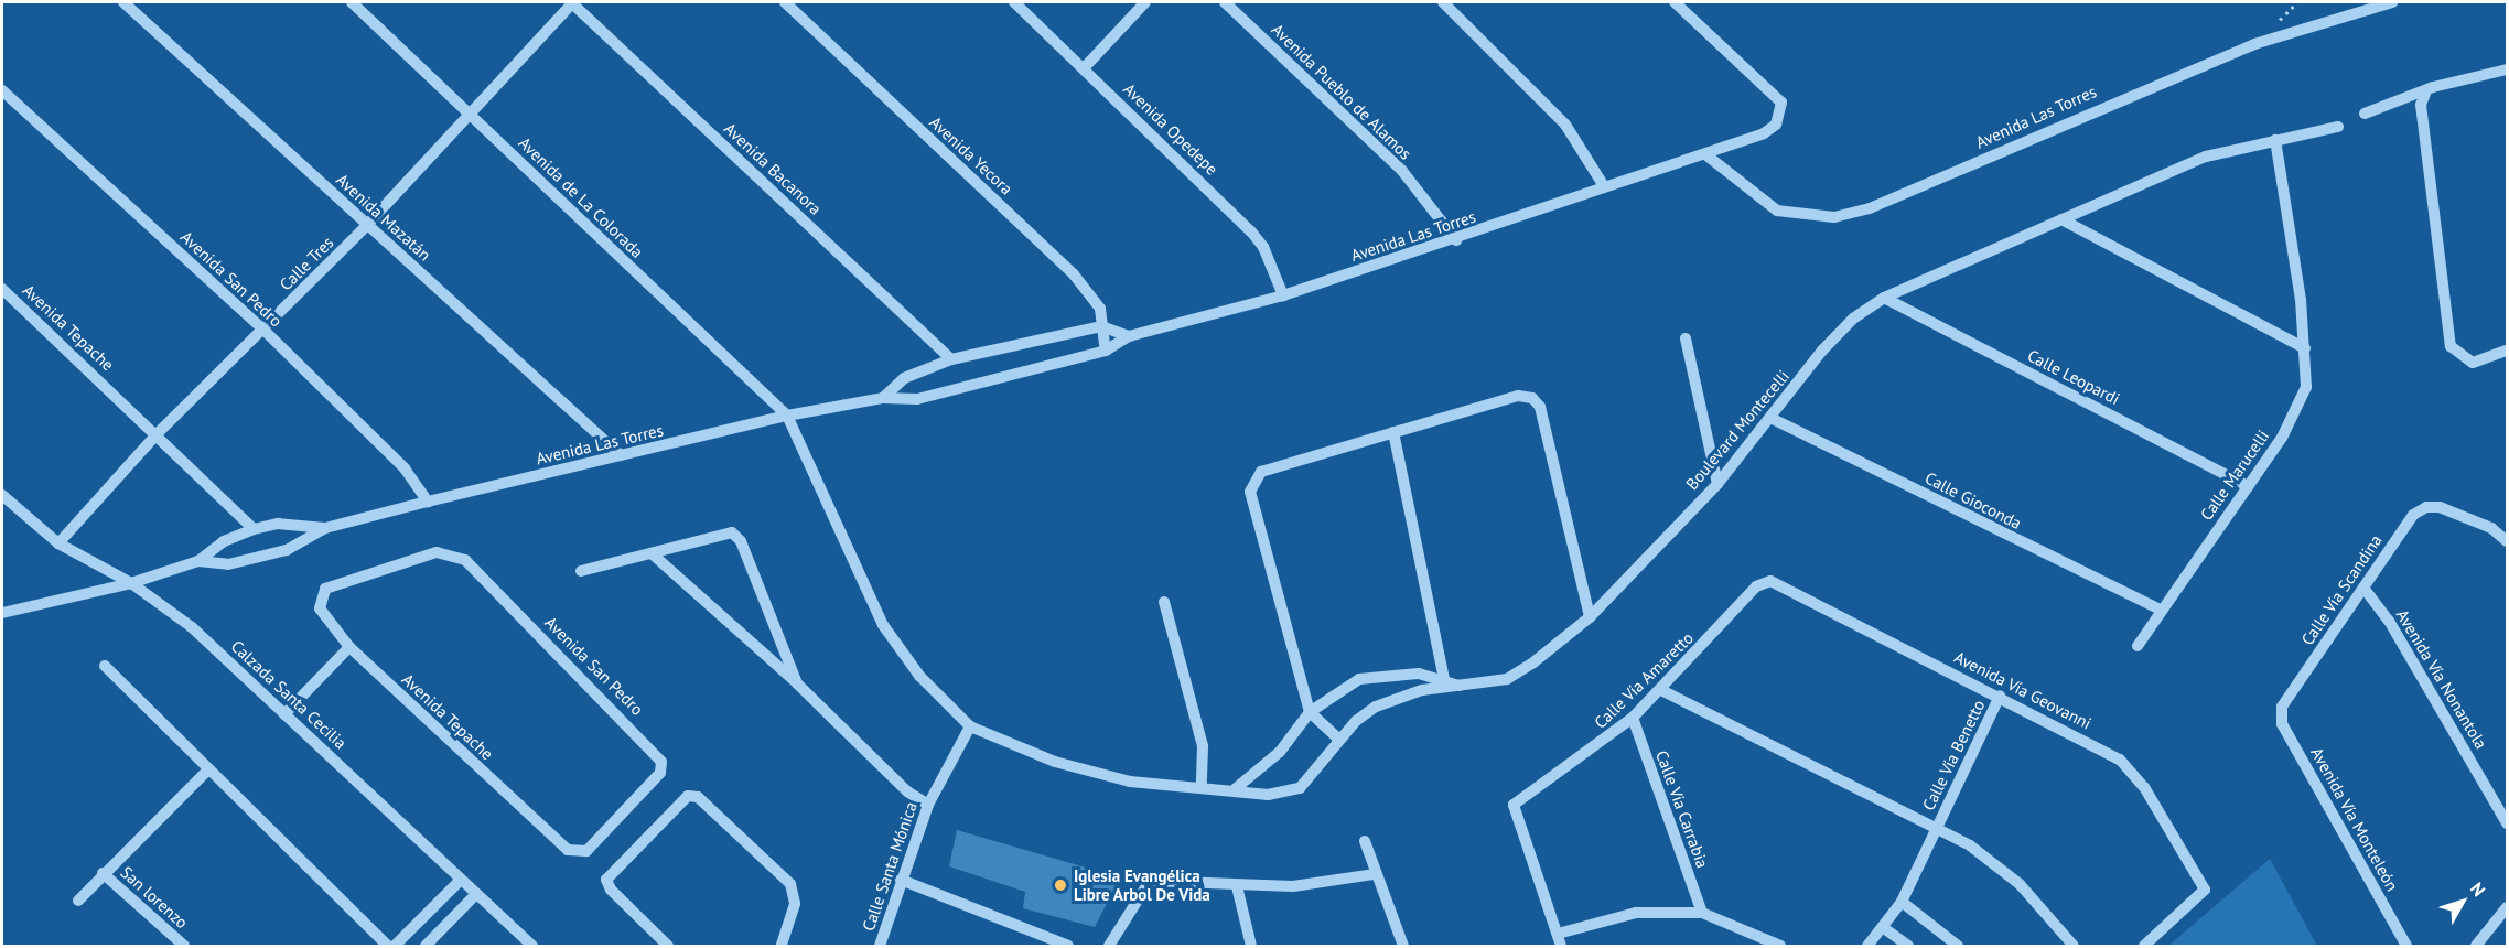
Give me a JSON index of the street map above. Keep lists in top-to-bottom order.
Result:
{
  "streets": {
    "street": [
      "Avenida Pueblo de Alamos",
      "Avenida Las Torres",
      "Avenida Opedepe",
      "Avenida Yecora",
      "Avenida Bacanora",
      "Avenida de La Colorada",
      "Avenida Mazatán",
      "Calle Tres",
      "Avenida San Pedro",
      "Avenida Tepache",
      "Calle Leopardi",
      "Boulevard Montecelli",
      "Calle Marucelli",
      "Calle Gioconda",
      "Calle Vía Scandina",
      "Avenida Vía Nonantola",
      "Calle Vía Amaretto",
      "Avenida Vía Geovanni",
      "Calzada Santa Cecilia",
      "Calle Vía Benetto",
      "Calle Vía Carrabia",
      "Avenida Vía Monteleón",
      "Calle Santa Mónica",
      "San lorenzo"
    ]
  },
  "crossings": [
    ["Avenida Pueblo de Alamos", "Avenida Las Torres"],
    ["Avenida Las Torres", "Avenida Opedepe"],
    ["Avenida Las Torres", "Avenida Yecora"],
    ["Avenida Las Torres", "Avenida de La Colorada"],
    ["Avenida Las Torres", "Avenida Mazatán"],
    ["Avenida Las Torres", "Avenida San Pedro"],
    ["Avenida Las Torres", "Avenida Tepache"],
    ["Avenida Las Torres", "Calzada Santa Cecilia"],
    ["Avenida Bacanora", "Calle Tres"],
    ["Avenida de La Colorada", "Calle Tres"],
    ["Avenida Mazatán", "Calle Tres"],
    ["Calle Tres", "Avenida San Pedro"],
    ["Calle Tres", "Avenida Tepache"],
    ["Calle Tres", "Calzada Santa Cecilia"],
    ["Avenida San Pedro", "Avenida Tepache"],
    ["Calle Leopardi", "Boulevard Montecelli"],
    ["Calle Leopardi", "Calle Marucelli"],
    ["Boulevard Montecelli", "Calle Marucelli"],
    ["Boulevard Montecelli", "Calle Gioconda"],
    ["Calle Marucelli", "Calle Gioconda"],
    ["Calle Vía Scandina", "Avenida Vía Nonantola"],
    ["Calle Vía Scandina", "Avenida Vía Monteleón"],
    ["Calle Vía Amaretto", "Avenida Vía Geovanni"],
    ["Calle Vía Amaretto", "Calle Vía Carrabia"],
    ["Avenida Vía Geovanni", "Calle Vía Benetto"]
  ],
  "places": ["Iglesia Evangélica Libre Arbol De Vida"],
  "north": "top right"
}
